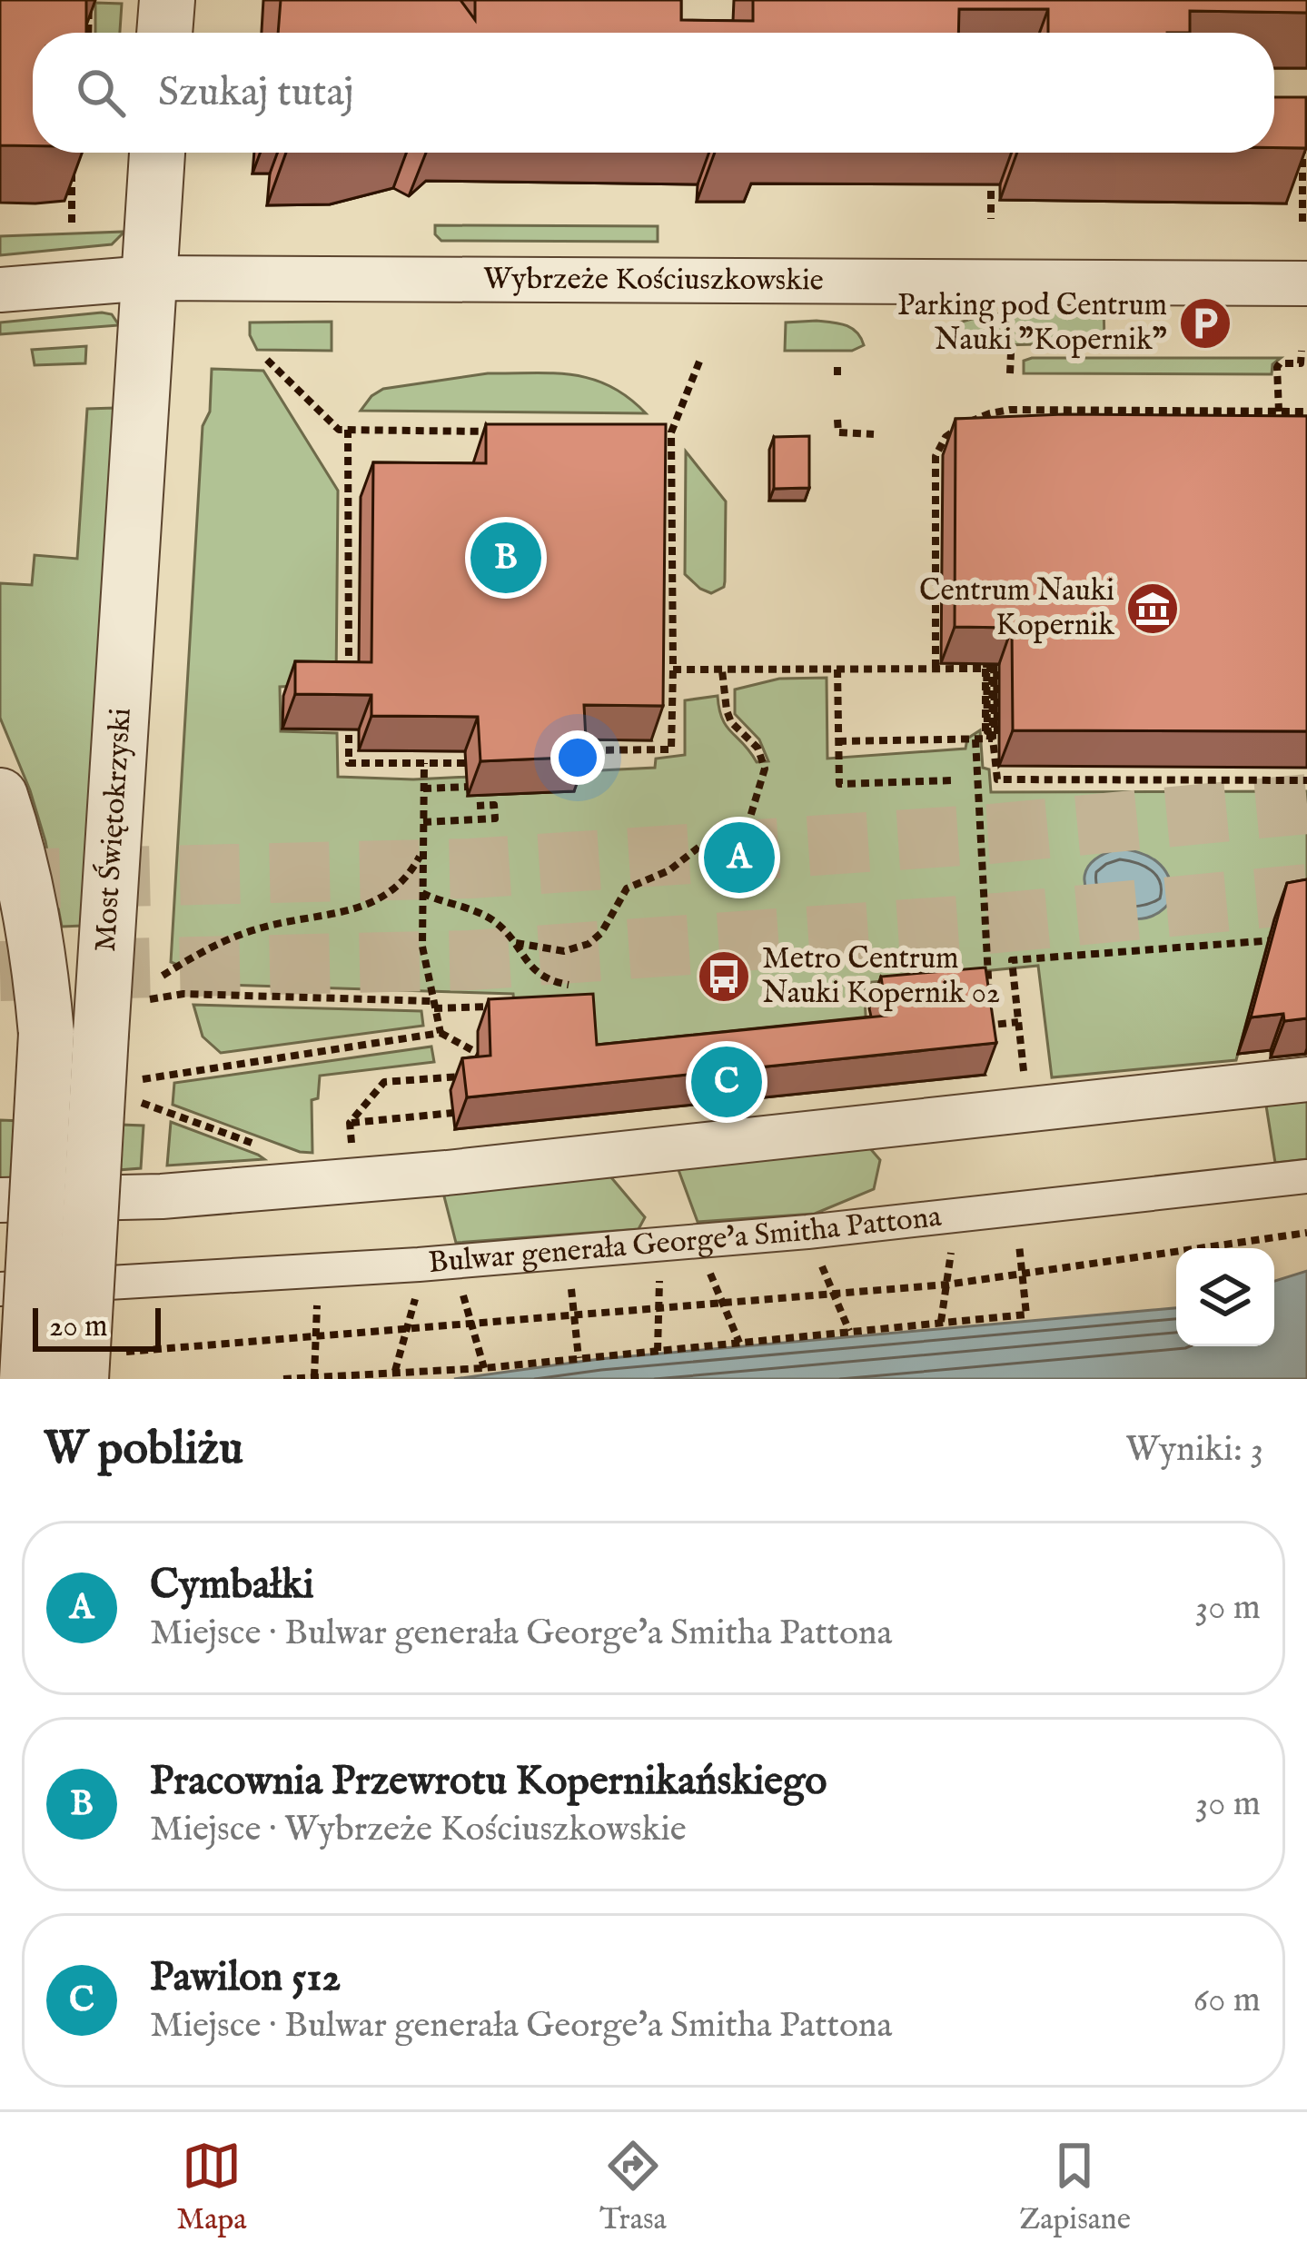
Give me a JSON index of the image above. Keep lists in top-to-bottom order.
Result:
{
  "streets": {
    "street": ["Wybrzeże Kościuszkowskie", "Most Świętokrzyski", "Bulwar generała George'a Smitha Pattona"]
  },
  "crossings": [
    ["Wybrzeże Kościuszkowskie", "Most Świętokrzyski"]
  ],
  "places": {
    "parking": ["Parking pod Centrum Nauki \"Kopernik\""],
    "museum": ["Centrum Nauki Kopernik"],
    "bus stop": ["Metro Centrum Nauki Kopernik 02"]
  },
  "scale_bar": "20 m",
  "page": {
    "search": "Szukaj tutaj",
    "pins": ["B", "A", "C"],
    "scale": "20 m",
    "heading": ["W pobliżu", "Wyniki: 3"],
    "list": [
      {
        "mark": "A",
        "name": "Cymbałki",
        "note": "Miejsce · Bulwar generała George'a Smitha Pattona",
        "value": "30 m"
      },
      {
        "mark": "B",
        "name": "Pracownia Przewrotu Kopernikańskiego",
        "note": "Miejsce · Wybrzeże Kościuszkowskie",
        "value": "30 m"
      },
      {
        "mark": "C",
        "name": "Pawilon 512",
        "note": "Miejsce · Bulwar generała George'a Smitha Pattona",
        "value": "60 m"
      }
    ],
    "nav": ["Mapa", "Trasa", "Zapisane"]
  }
}
